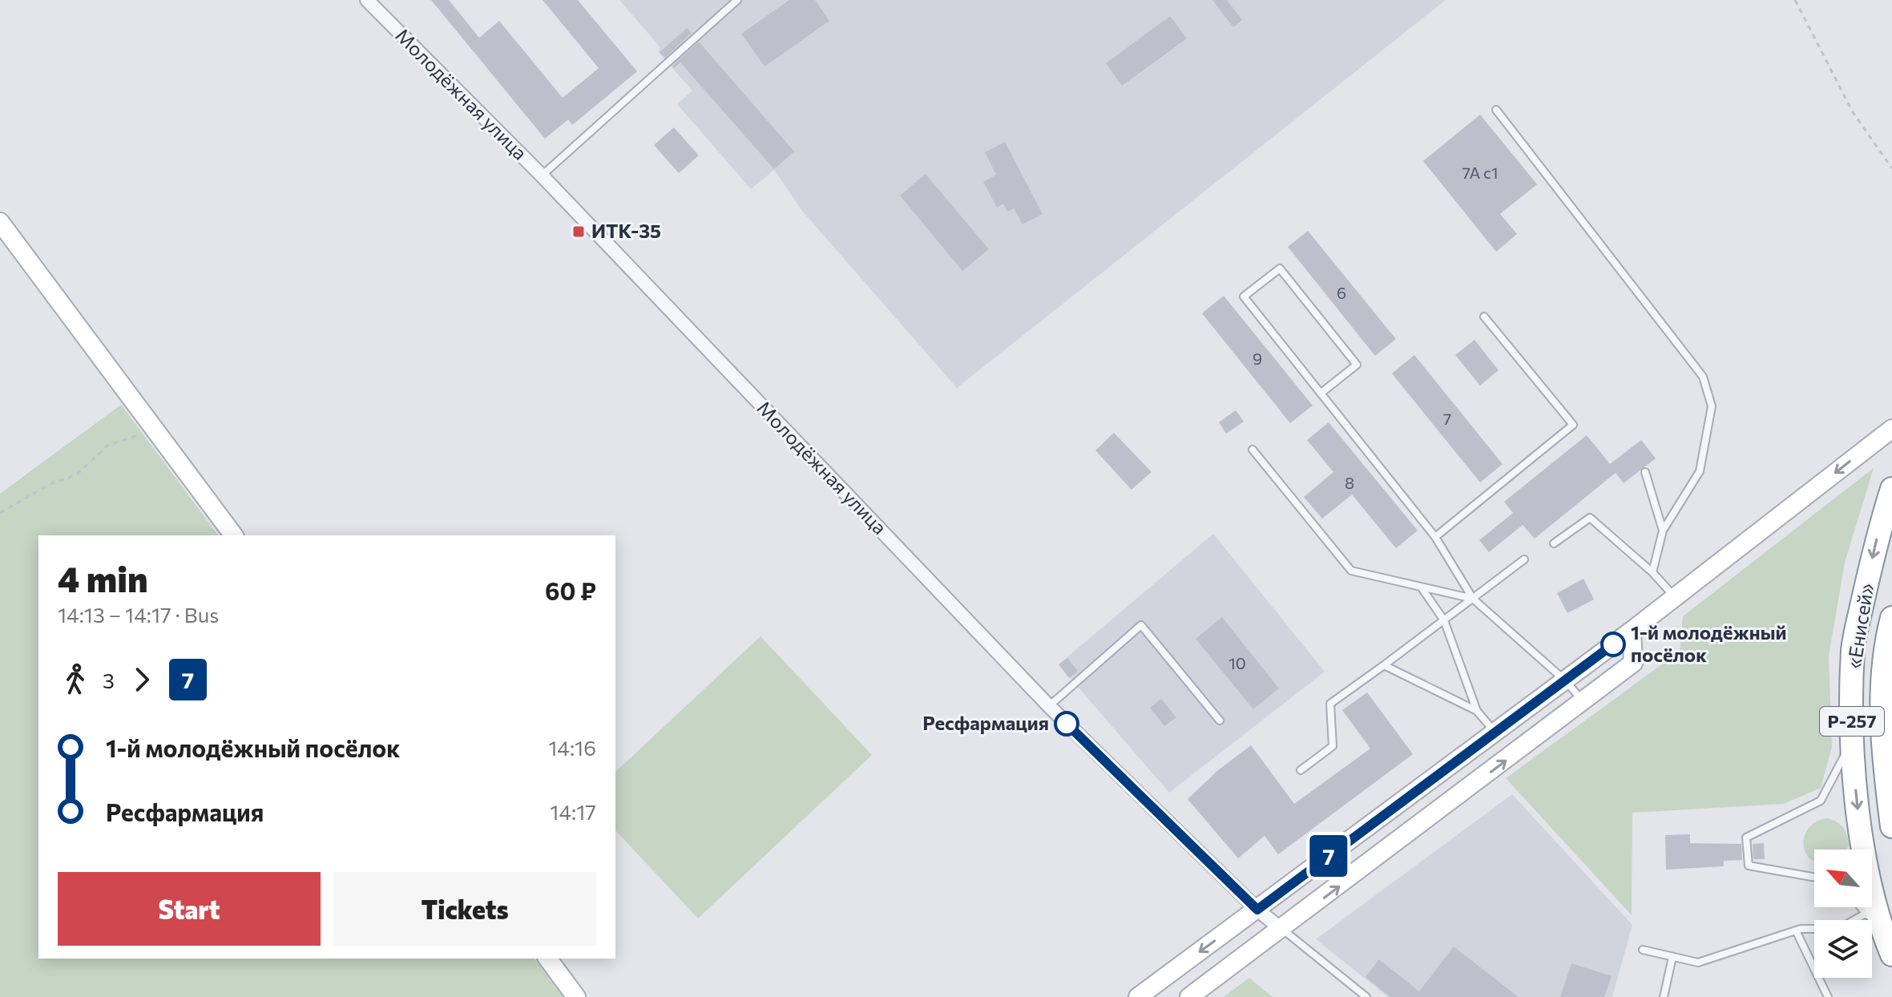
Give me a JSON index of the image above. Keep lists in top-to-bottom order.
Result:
{
  "streets": {
    "highway": ["«Енисей»", "Р-257"],
    "street": ["Молодёжная улица"]
  },
  "places": {
    "transit": ["ИТК-35"],
    "other": ["1-й молодёжный посёлок", "Ресфармация"]
  },
  "lines": ["bus line 7"],
  "house_numbers": [
    "7А с1",
    "6",
    "9",
    "7",
    "8",
    "10"
  ],
  "north": "top left",
  "page": {
    "on_map": "7",
    "heading": ["4 min", "14:13 – 14:17 · Bus", "60 ₽"],
    "legs": ["3", "7"],
    "list": [
      {
        "name": "1-й молодёжный посёлок",
        "value": "14:16"
      },
      {
        "name": "Ресфармация",
        "value": "14:17"
      }
    ],
    "buttons": ["Start", "Tickets"]
  }
}
